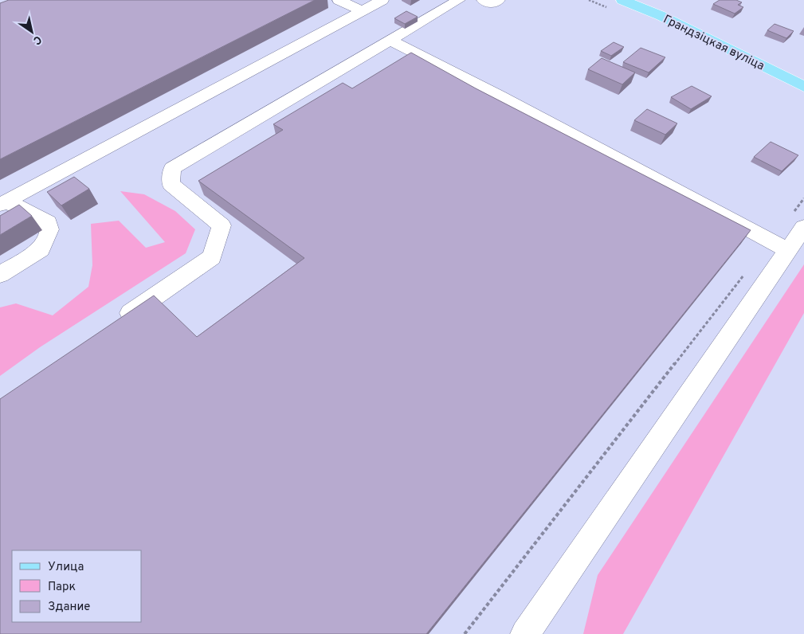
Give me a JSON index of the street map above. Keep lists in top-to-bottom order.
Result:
{
  "streets": {
    "main road": ["Грандзіцкая вуліца"]
  },
  "legend": ["Улица", "Парк", "Здание"],
  "north": "bottom right"
}
